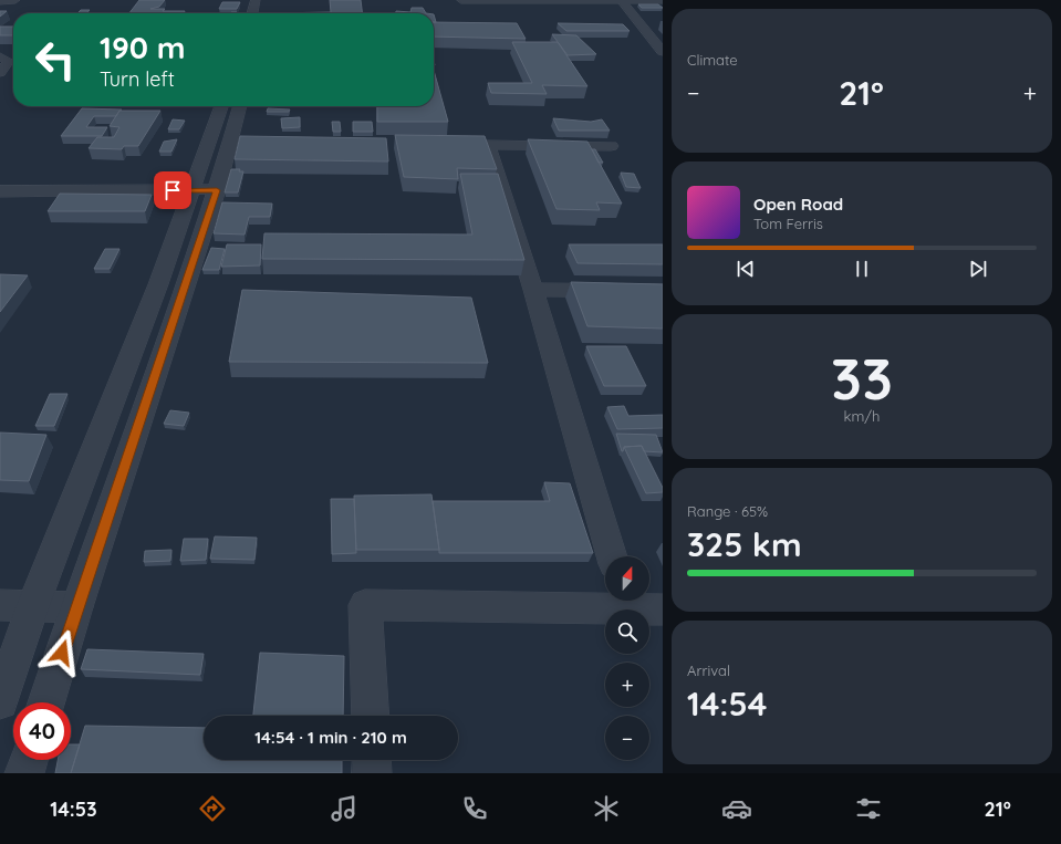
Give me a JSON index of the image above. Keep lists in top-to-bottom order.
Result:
{
  "north": "top",
  "page": {
    "tile": [
      "Climate",
      ["33", "km/h"],
      ["Range · 65%", "325 km"],
      ["Arrival", "14:54"]
    ],
    "turn": ["190 m", "Turn left"],
    "heat": ["−", "21°", "+"],
    "song": ["Open Road", "Tom Ferris"],
    "map_buttons": ["+", "−"],
    "limit": "40",
    "trip": "14:54 · 1 min · 210 m",
    "tabs": ["14:53", "21°"]
  }
}
